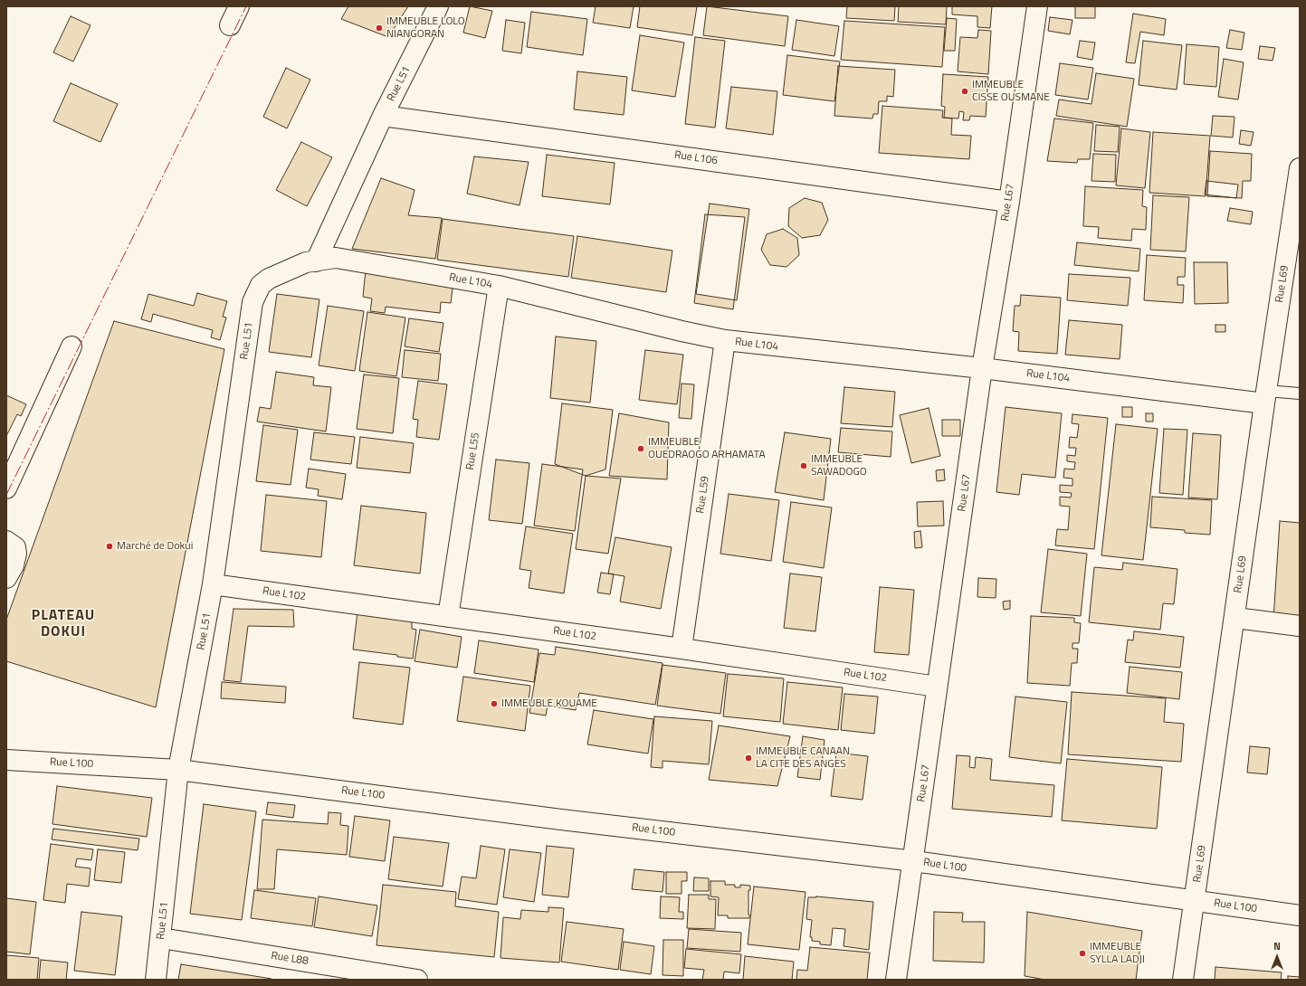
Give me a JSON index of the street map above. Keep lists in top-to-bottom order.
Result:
{
  "streets": {
    "street": [
      "Rue L51",
      "Rue L106",
      "Rue L67",
      "Rue L104",
      "Rue L69",
      "Rue L55",
      "Rue L59",
      "Rue L102",
      "Rue L100",
      "Rue L88"
    ]
  },
  "crossings": [
    ["Rue L51", "Rue L106"],
    ["Rue L51", "Rue L104"],
    ["Rue L51", "Rue L102"],
    ["Rue L51", "Rue L100"],
    ["Rue L51", "Rue L88"],
    ["Rue L106", "Rue L67"],
    ["Rue L67", "Rue L104"],
    ["Rue L67", "Rue L102"],
    ["Rue L67", "Rue L100"],
    ["Rue L104", "Rue L69"],
    ["Rue L104", "Rue L55"],
    ["Rue L104", "Rue L59"],
    ["Rue L69", "Rue L100"],
    ["Rue L55", "Rue L102"],
    ["Rue L59", "Rue L102"]
  ],
  "districts": ["PLATEAU DOKUI"],
  "places": [
    "IMMEUBLE LOLO NIANGORAN",
    "IMMEUBLE CISSE OUSMANE",
    "IMMEUBLE OUEDRAOGO ARHAMATA",
    "IMMEUBLE SAWADOGO",
    "Marché de Dokui",
    "IMMEUBLE KOUAME",
    "IMMEUBLE CANAAN LA CITE DES ANGES",
    "IMMEUBLE SYLLA LADJI"
  ],
  "north": "top"
}
